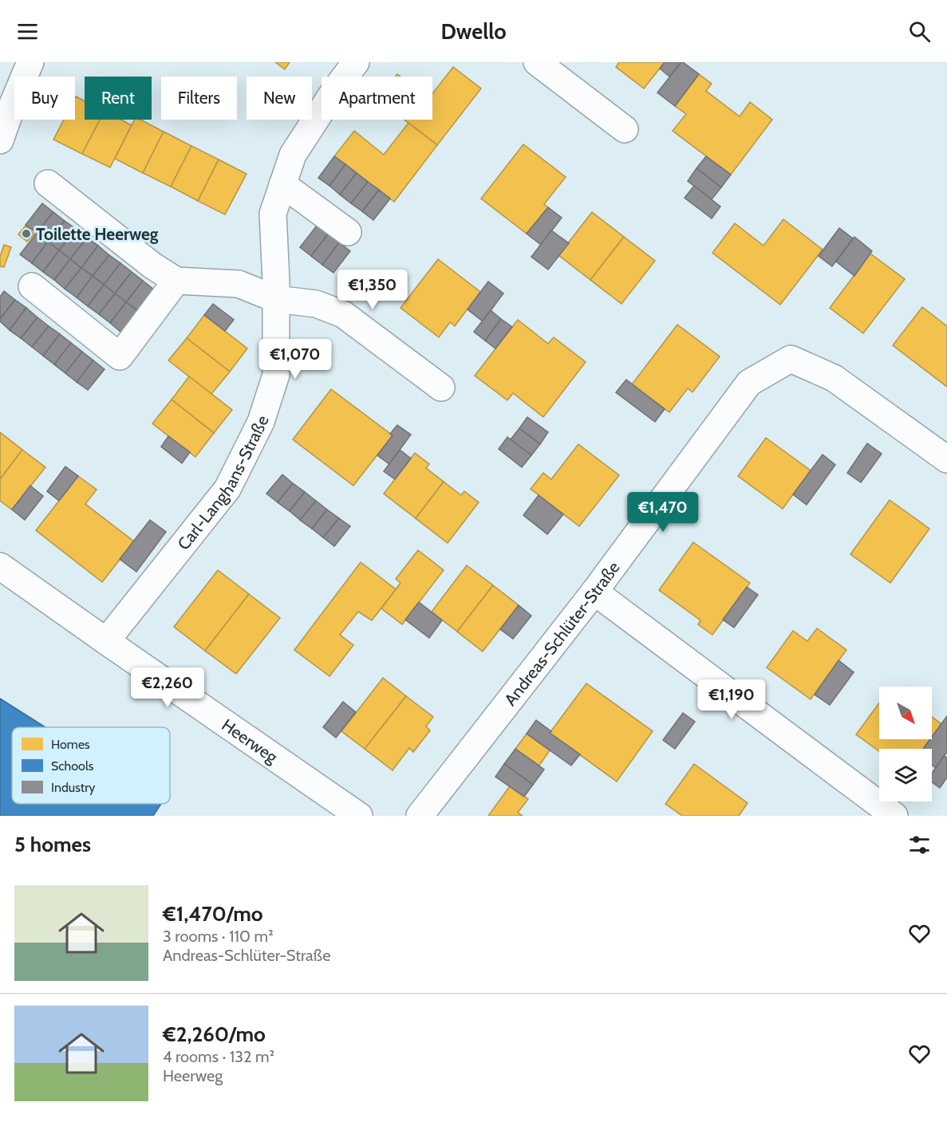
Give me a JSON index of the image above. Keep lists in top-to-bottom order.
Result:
{
  "streets": {
    "street": ["Carl-Langhans-Straße", "Andreas-Schlüter-Straße", "Heerweg"]
  },
  "crossings": [
    ["Carl-Langhans-Straße", "Heerweg"]
  ],
  "places": ["Toilette Heerweg"],
  "legend": ["Homes", "Schools", "Industry"],
  "north": "bottom right",
  "page": {
    "header": "Dwello",
    "chip": [
      "Buy",
      "Rent",
      "Filters",
      "New",
      "Apartment"
    ],
    "price": [
      "€1,350",
      "€1,070",
      "€1,470",
      "€2,260",
      "€1,190"
    ],
    "heading": "5 homes",
    "list": [
      {
        "name": "€1,470/mo",
        "note": "3 rooms · 110 m² · Andreas-Schlüter-Straße"
      },
      {
        "name": "€2,260/mo",
        "note": "4 rooms · 132 m² · Heerweg"
      }
    ]
  }
}
